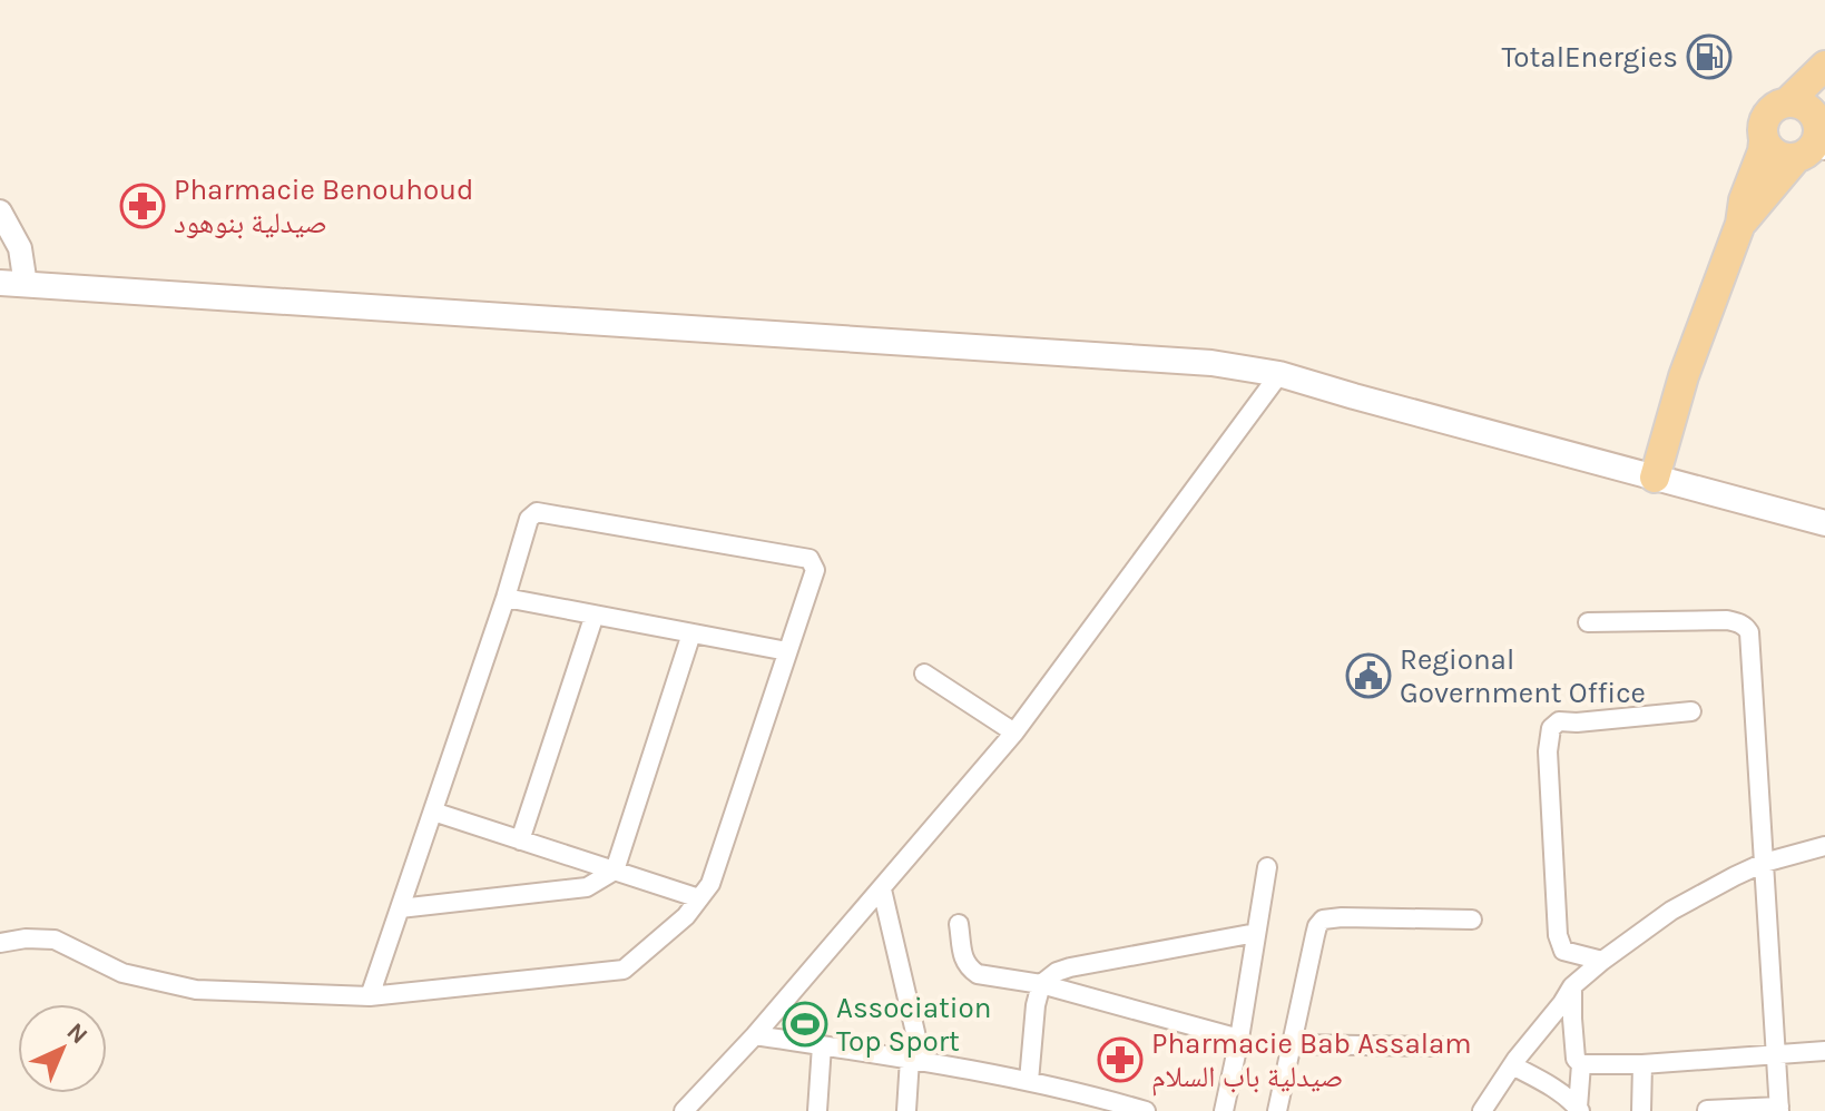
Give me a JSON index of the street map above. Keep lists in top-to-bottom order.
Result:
{
  "places": {
    "fuel station": ["TotalEnergies"],
    "pharmacy": ["Pharmacie Benouhoud صيدلية بنوهود", "Pharmacie Bab Assalam صيدلية باب السلام"],
    "public building": ["Regional Government Office"],
    "sports": ["Association Top Sport"]
  },
  "north": "top right"
}
